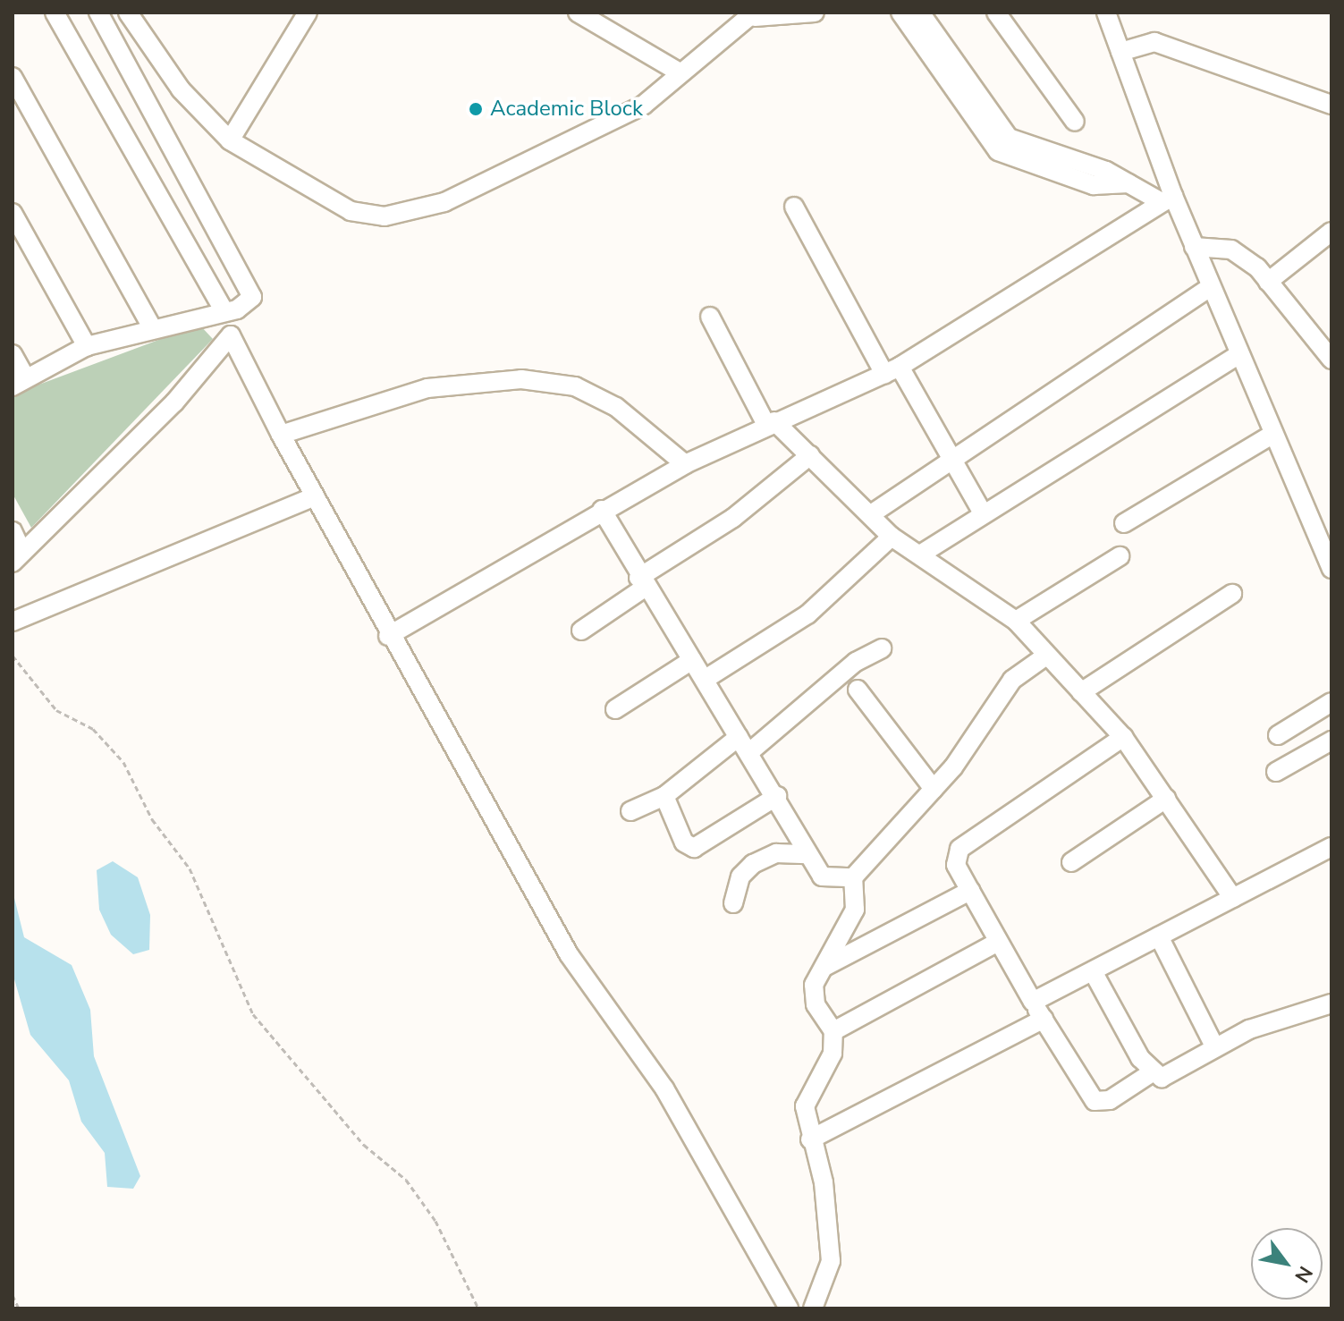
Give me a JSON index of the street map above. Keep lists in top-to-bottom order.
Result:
{
  "places": ["Academic Block"],
  "north": "bottom right"
}
